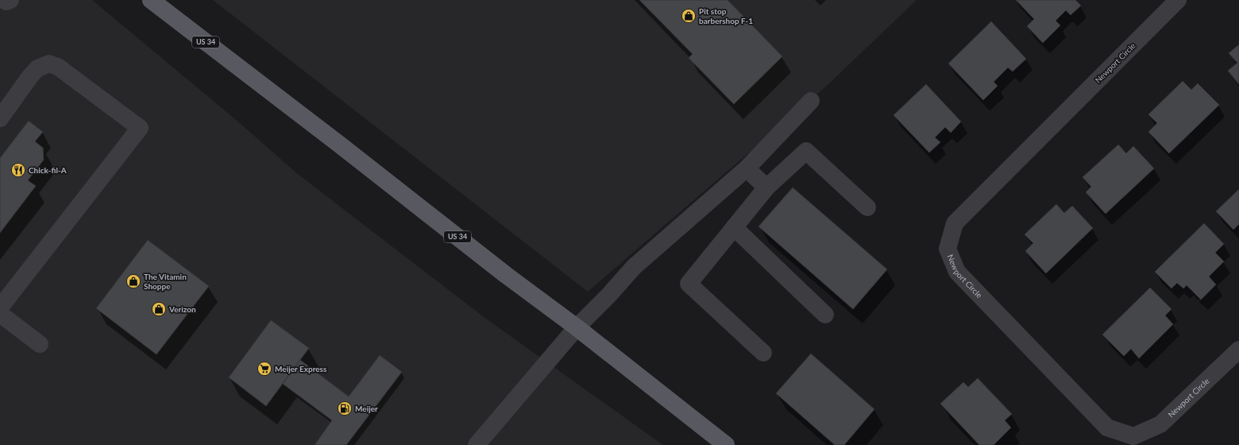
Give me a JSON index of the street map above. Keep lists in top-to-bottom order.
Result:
{
  "streets": {
    "main road": ["US 34"],
    "street": ["Newport Circle"]
  },
  "places": {
    "shop": ["Pit stop barbershop F-1", "The Vitamin Shoppe", "Verizon"],
    "restaurant": ["Chick-fil-A"],
    "supermarket": ["Meijer Express"],
    "fuel station": ["Meijer"]
  }
}
